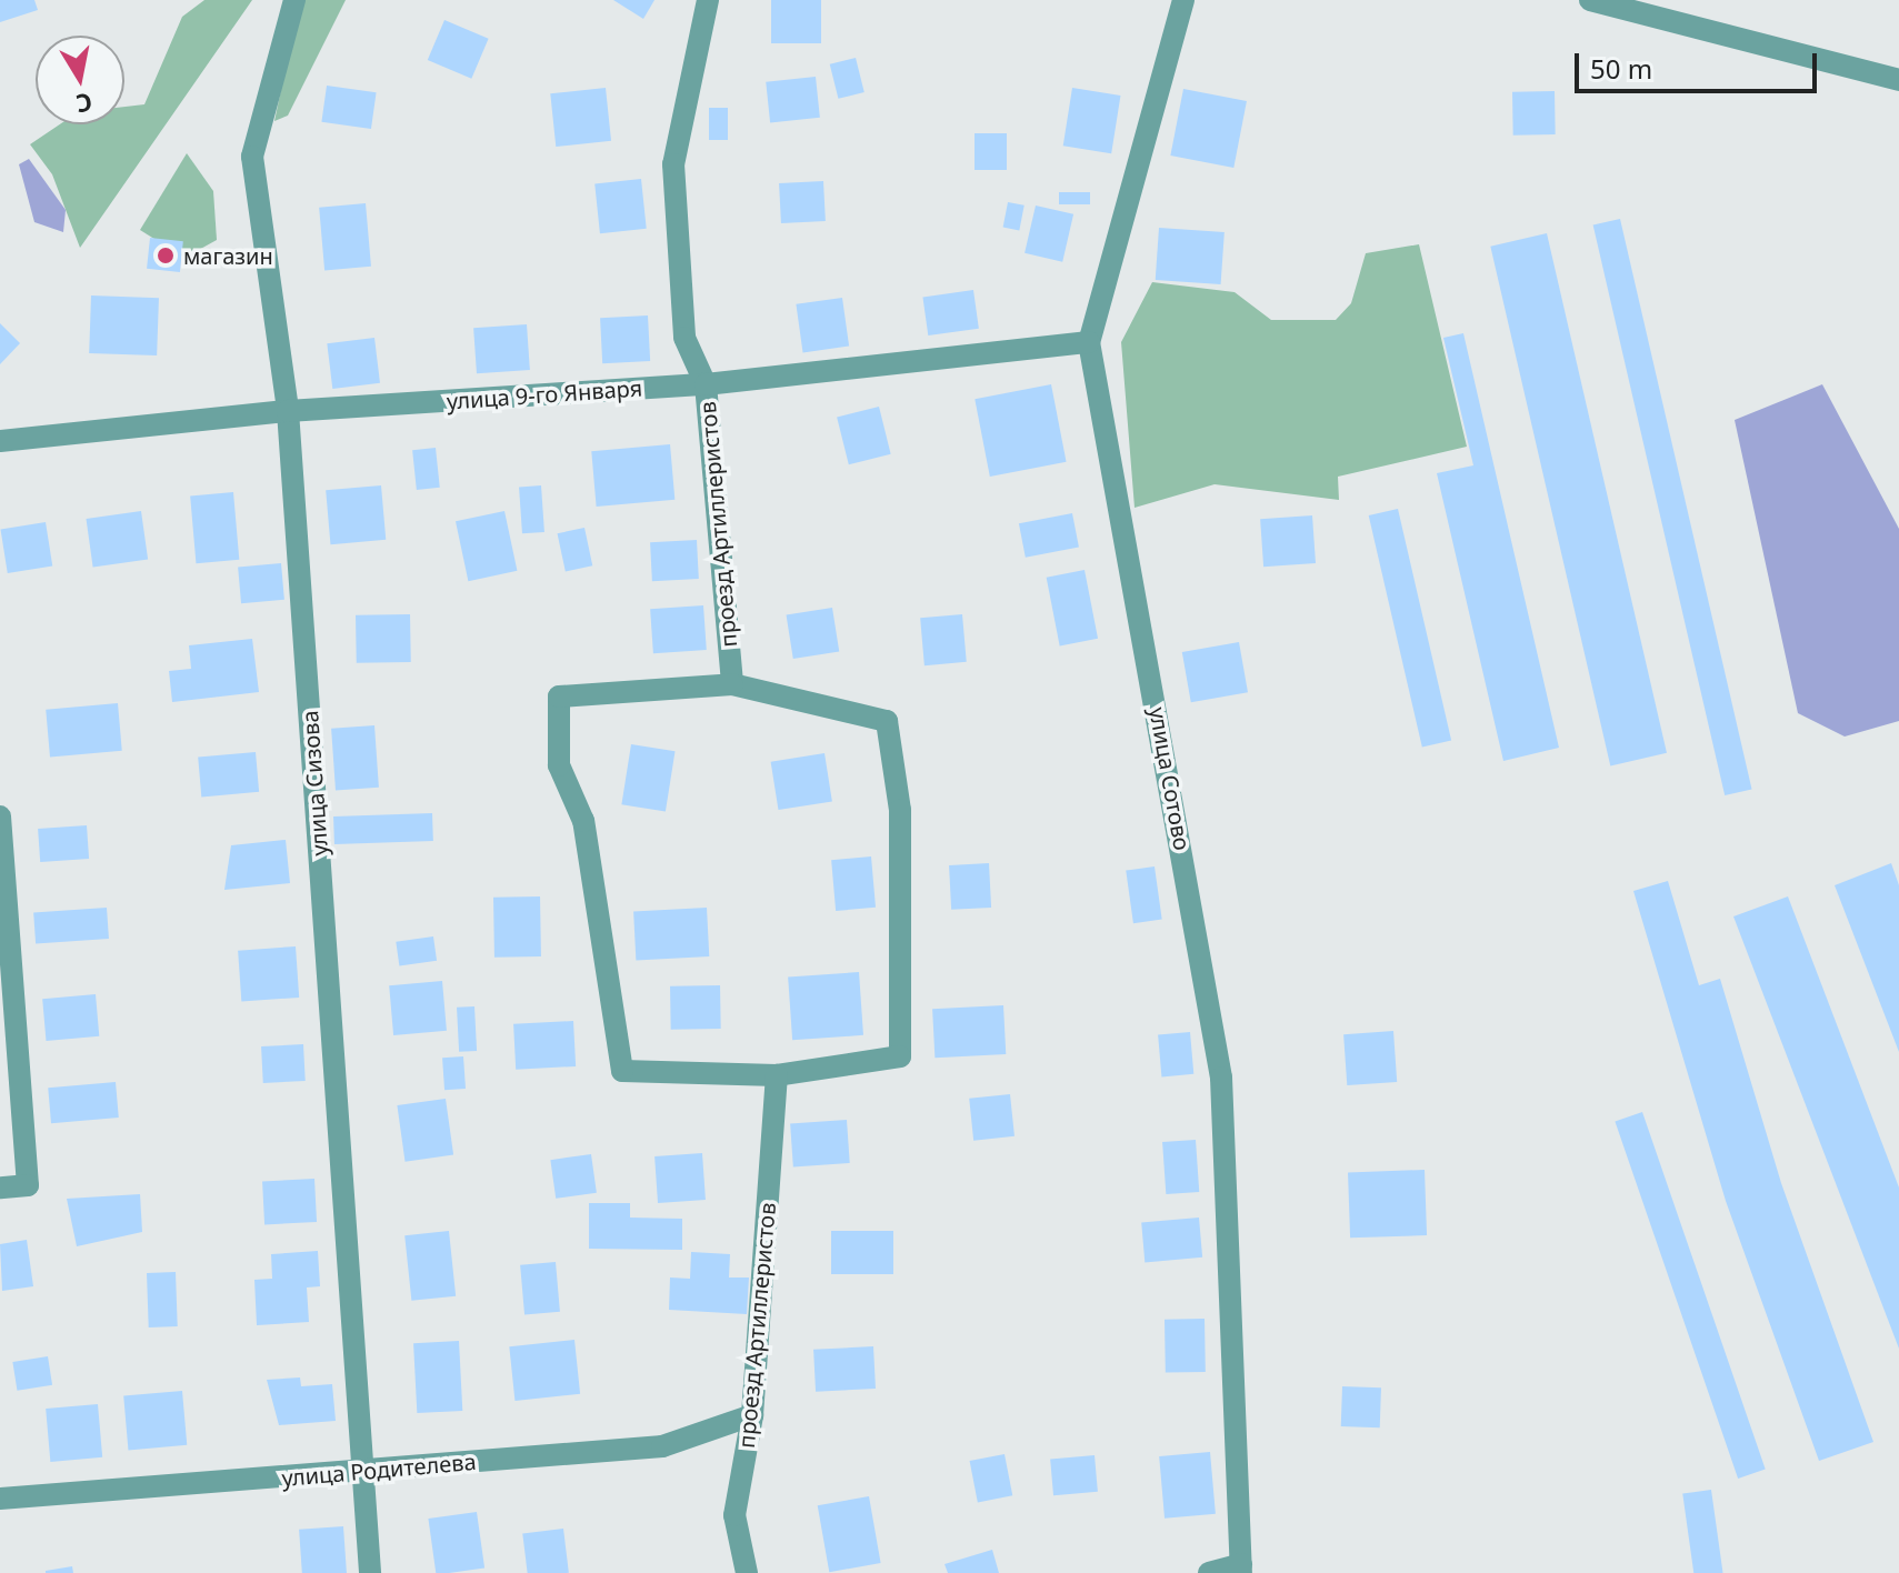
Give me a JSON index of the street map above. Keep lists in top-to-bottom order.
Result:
{
  "streets": {
    "street": [
      "улица 9-го Января",
      "проезд Артиллеристов",
      "улица Сотово",
      "улица Сизова",
      "улица Родителева"
    ]
  },
  "crossings": [
    ["улица 9-го Января", "проезд Артиллеристов"],
    ["улица 9-го Января", "улица Сотово"],
    ["улица 9-го Января", "улица Сизова"],
    ["проезд Артиллеристов", "улица Родителева"],
    ["улица Сизова", "улица Родителева"]
  ],
  "places": ["магазин"],
  "scale_bar": "50 m",
  "north": "bottom"
}
